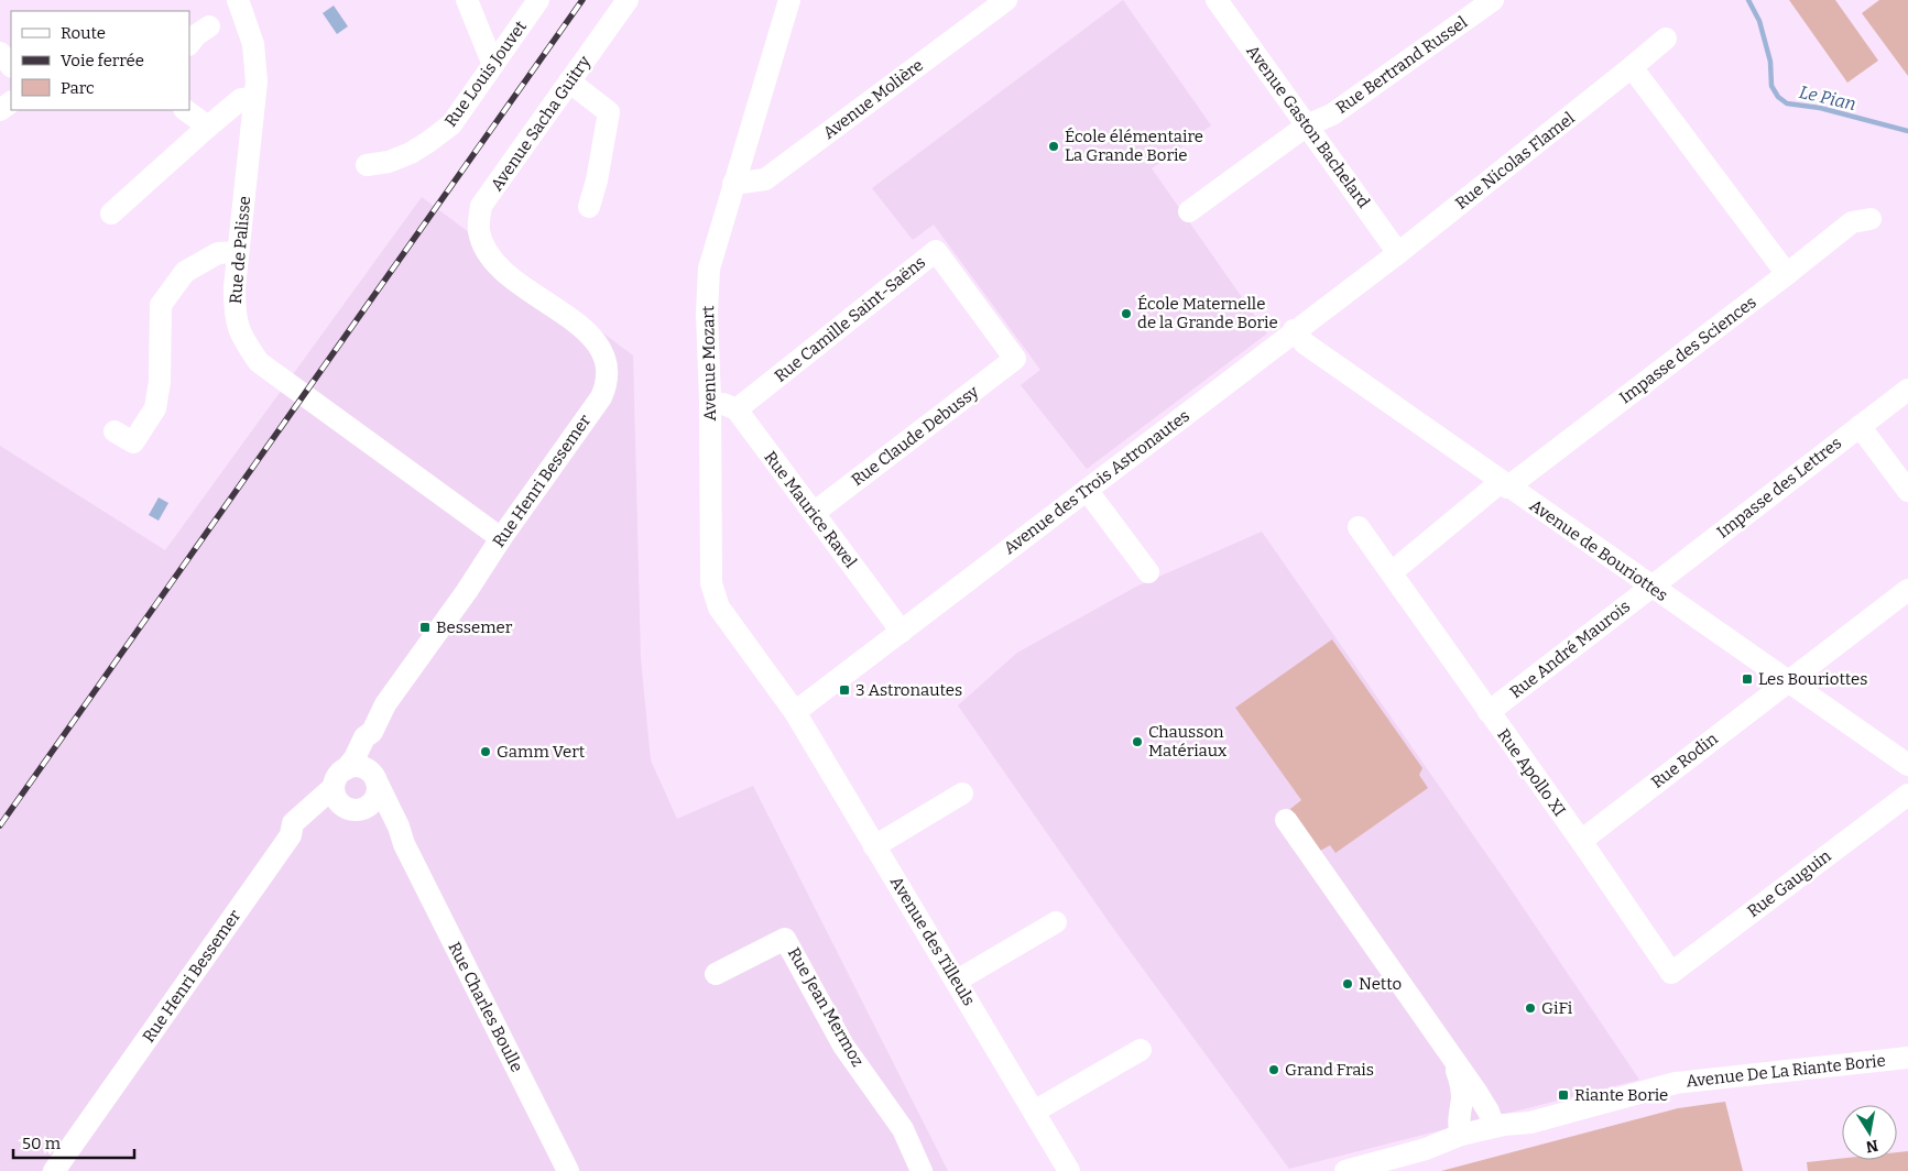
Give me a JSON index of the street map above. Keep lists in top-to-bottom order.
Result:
{
  "streets": {
    "street": [
      "Rue Bertrand Russel",
      "Rue Louis Jouvet",
      "Avenue Molière",
      "Avenue Sacha Guitry",
      "Avenue Gaston Bachelard",
      "Rue Nicolas Flamel",
      "Rue de Palisse",
      "Rue Camille Saint-Saëns",
      "Impasse des Sciences",
      "Avenue Mozart",
      "Rue Claude Debussy",
      "Rue Henri Bessemer",
      "Avenue des Trois Astronautes",
      "Impasse des Lettres",
      "Rue Maurice Ravel",
      "Avenue de Bouriottes",
      "Rue André Maurois",
      "Rue Rodin",
      "Rue Apollo XI",
      "Rue Gauguin",
      "Avenue des Tilleuls",
      "Rue Charles Boulle",
      "Rue Jean Mermoz",
      "Avenue De La Riante Borie"
    ]
  },
  "crossings": [
    ["Rue Bertrand Russel", "Avenue Gaston Bachelard"],
    ["Avenue Molière", "Avenue Mozart"],
    ["Avenue Sacha Guitry", "Rue Henri Bessemer"],
    ["Avenue Gaston Bachelard", "Rue Nicolas Flamel"],
    ["Avenue Gaston Bachelard", "Avenue des Trois Astronautes"],
    ["Rue Nicolas Flamel", "Avenue des Trois Astronautes"],
    ["Rue de Palisse", "Rue Henri Bessemer"],
    ["Rue Camille Saint-Saëns", "Rue Claude Debussy"],
    ["Rue Camille Saint-Saëns", "Rue Maurice Ravel"],
    ["Impasse des Sciences", "Avenue de Bouriottes"],
    ["Avenue Mozart", "Avenue des Trois Astronautes"],
    ["Avenue Mozart", "Avenue des Tilleuls"],
    ["Rue Claude Debussy", "Rue Maurice Ravel"],
    ["Rue Henri Bessemer", "Rue Charles Boulle"],
    ["Avenue des Trois Astronautes", "Rue Maurice Ravel"],
    ["Avenue des Trois Astronautes", "Avenue de Bouriottes"],
    ["Avenue des Trois Astronautes", "Avenue des Tilleuls"],
    ["Impasse des Lettres", "Avenue de Bouriottes"],
    ["Impasse des Lettres", "Rue André Maurois"],
    ["Avenue de Bouriottes", "Rue André Maurois"],
    ["Avenue de Bouriottes", "Rue Rodin"],
    ["Rue André Maurois", "Rue Apollo XI"],
    ["Rue Rodin", "Rue Apollo XI"],
    ["Rue Apollo XI", "Rue Gauguin"]
  ],
  "water": ["Le Pian"],
  "places": {
    "other": [
      "École élémentaire La Grande Borie",
      "École Maternelle de la Grande Borie",
      "Chausson Matériaux",
      "Gamm Vert",
      "Netto",
      "GiFi",
      "Grand Frais"
    ],
    "transit": [
      "Bessemer",
      "Les Bouriottes",
      "3 Astronautes",
      "Riante Borie"
    ]
  },
  "legend": ["Route", "Voie ferrée", "Parc"],
  "scale_bar": "50 m",
  "north": "bottom"
}
